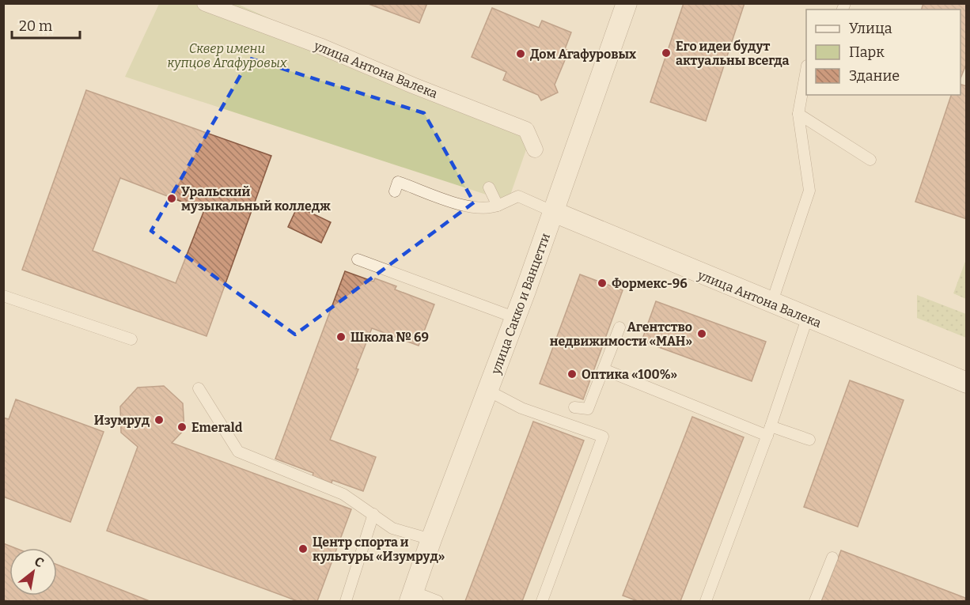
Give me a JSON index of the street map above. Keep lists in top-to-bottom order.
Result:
{
  "streets": {
    "street": ["улица Антона Валека", "улица Сакко и Ванцетти"]
  },
  "crossings": [
    ["улица Антона Валека", "улица Сакко и Ванцетти"]
  ],
  "parks": ["Сквер имени купцов Агафуровых"],
  "places": [
    "Его идеи будут актуальны всегда",
    "Дом Агафуровых",
    "Уральский музыкальный колледж",
    "Формекс-96",
    "Агентство недвижимости «МАН»",
    "Школа № 69",
    "Оптика «100%»",
    "Изумруд",
    "Emerald",
    "Центр спорта и культуры «Изумруд»"
  ],
  "legend": ["Улица", "Парк", "Здание"],
  "scale_bar": "20 m",
  "north": "top right"
}
